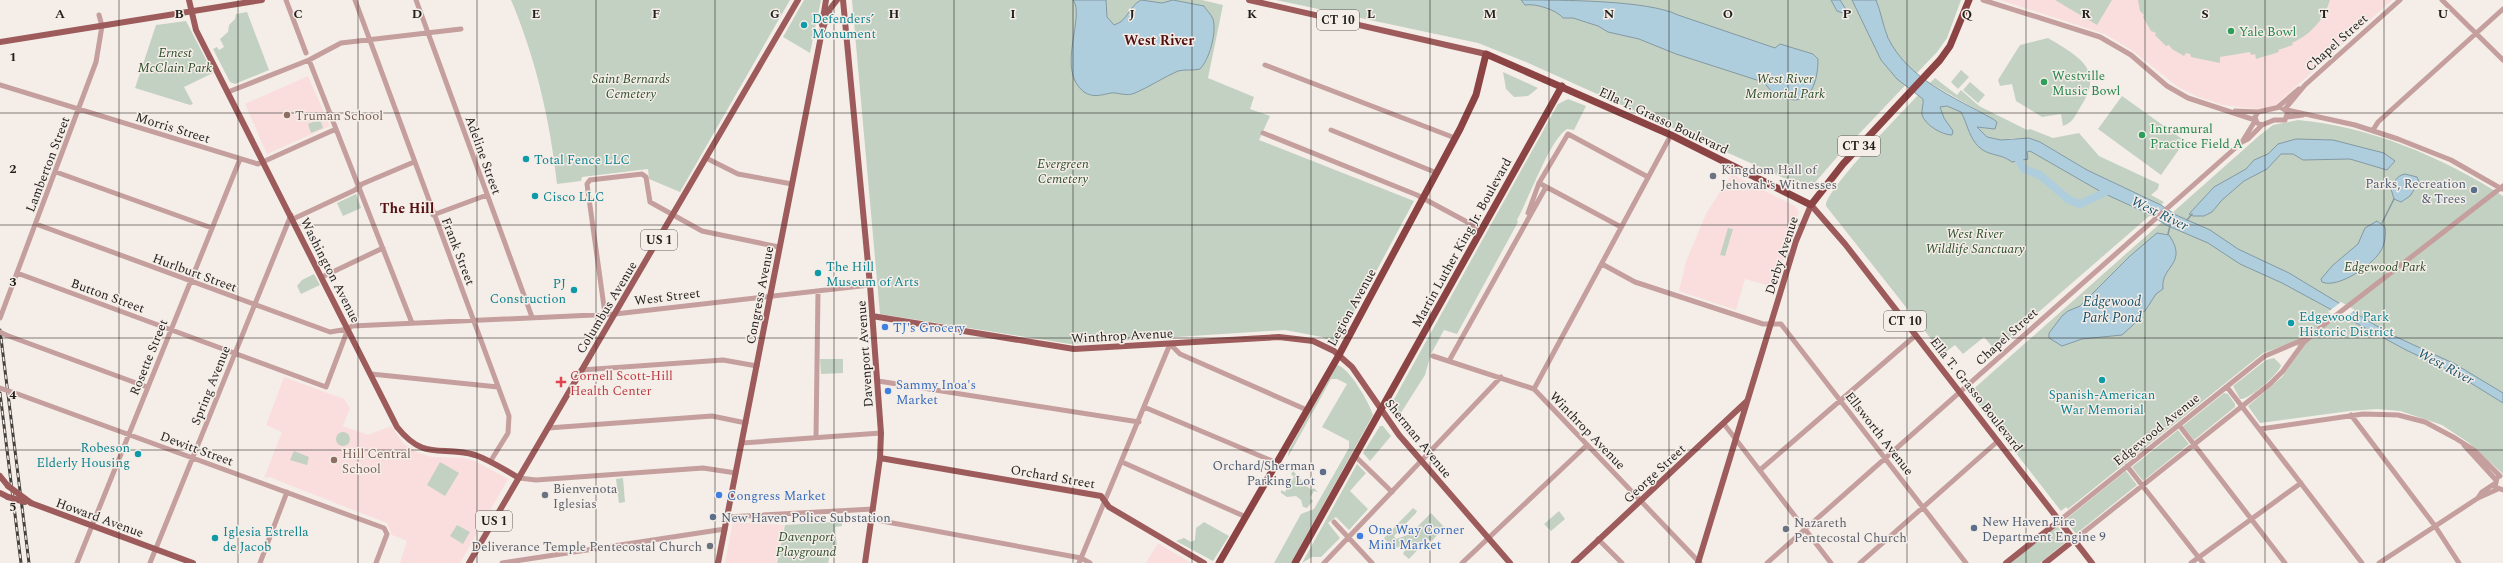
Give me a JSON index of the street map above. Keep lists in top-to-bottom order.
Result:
{
  "streets": {
    "highway": [
      "CT 10",
      "Ella T. Grasso Boulevard",
      "CT 34",
      "Martin Luther King Jr. Boulevard",
      "Derby Avenue",
      "Legion Avenue"
    ],
    "main road": [
      "US 1",
      "Washington Avenue",
      "Congress Avenue",
      "Columbus Avenue",
      "Winthrop Avenue",
      "Davenport Avenue",
      "Edgewood Avenue",
      "Sherman Avenue",
      "George Street",
      "Orchard Street",
      "Howard Avenue"
    ],
    "street": [
      "Chapel Street",
      "Morris Street",
      "Adeline Street",
      "Lamberton Street",
      "Frank Street",
      "Hurlburt Street",
      "Button Street",
      "West Street",
      "Rosette Street",
      "Spring Avenue",
      "Ellsworth Avenue",
      "Dewitt Street"
    ]
  },
  "crossings": [
    ["Chapel Street", "Ella T. Grasso Boulevard"],
    ["Chapel Street", "Ellsworth Avenue"],
    ["Ella T. Grasso Boulevard", "Martin Luther King Jr. Boulevard"],
    ["Ella T. Grasso Boulevard", "Derby Avenue"],
    ["Ella T. Grasso Boulevard", "Legion Avenue"],
    ["Ella T. Grasso Boulevard", "Edgewood Avenue"],
    ["Morris Street", "Lamberton Street"],
    ["Morris Street", "Washington Avenue"],
    ["Morris Street", "Rosette Street"],
    ["Adeline Street", "West Street"],
    ["Lamberton Street", "Hurlburt Street"],
    ["Lamberton Street", "Button Street"],
    ["Martin Luther King Jr. Boulevard", "Sherman Avenue"],
    ["Frank Street", "Washington Avenue"],
    ["Frank Street", "West Street"],
    ["Derby Avenue", "Winthrop Avenue"],
    ["Derby Avenue", "Ellsworth Avenue"],
    ["Derby Avenue", "George Street"],
    ["Washington Avenue", "Hurlburt Street"],
    ["Washington Avenue", "Button Street"],
    ["Washington Avenue", "West Street"],
    ["Washington Avenue", "Columbus Avenue"],
    ["Washington Avenue", "Spring Avenue"],
    ["Hurlburt Street", "Button Street"],
    ["Hurlburt Street", "West Street"],
    ["Hurlburt Street", "Rosette Street"],
    ["Hurlburt Street", "Spring Avenue"],
    ["Button Street", "West Street"],
    ["Button Street", "Rosette Street"],
    ["Button Street", "Spring Avenue"],
    ["Congress Avenue", "West Street"],
    ["West Street", "Columbus Avenue"],
    ["West Street", "Davenport Avenue"],
    ["Legion Avenue", "Sherman Avenue"],
    ["Winthrop Avenue", "Davenport Avenue"],
    ["Winthrop Avenue", "Sherman Avenue"],
    ["Winthrop Avenue", "George Street"],
    ["Davenport Avenue", "Orchard Street"],
    ["Rosette Street", "Dewitt Street"],
    ["Rosette Street", "Howard Avenue"],
    ["Spring Avenue", "Dewitt Street"],
    ["Spring Avenue", "Howard Avenue"]
  ],
  "districts": ["West River", "The Hill"],
  "water": ["West River", "Edgewood Park Pond"],
  "parks": [
    "Ernest McClain Park",
    "Saint Bernards Cemetery",
    "West River Memorial Park",
    "Evergreen Cemetery",
    "West River Wildlife Sanctuary",
    "Edgewood Park",
    "Davenport Playground"
  ],
  "places": {
    "other": [
      "Defenders’ Monument",
      "Yale Bowl",
      "Westville Music Bowl",
      "Truman School",
      "Intramural Practice Field A",
      "Total Fence LLC",
      "Kingdom Hall of Jehovah's Witnesses",
      "Parks, Recreation & Trees",
      "Cisco LLC",
      "The Hill Museum of Arts",
      "PJ Construction",
      "Edgewood Park Historic District",
      "TJ's Grocery",
      "Spanish-American War Memorial",
      "Sammy Inoa's Market",
      "Robeson Elderly Housing",
      "Hill Central School",
      "Orchard/Sherman Parking Lot",
      "Bienvenota Iglesias",
      "Congress Market",
      "New Haven Police Substation",
      "New Haven Fire Department Engine 9",
      "Nazareth Pentecostal Church",
      "One Way Corner Mini Market",
      "Iglesia Estrella de Jacob",
      "Deliverance Temple Pentecostal Church"
    ],
    "health": ["Cornell Scott-Hill Health Center"]
  },
  "grid": {
    "columns": [
      "A",
      "B",
      "C",
      "D",
      "E",
      "F",
      "G",
      "H",
      "I",
      "J",
      "K",
      "L",
      "M",
      "N",
      "O",
      "P",
      "Q",
      "R",
      "S",
      "T",
      "U"
    ],
    "rows": [
      "1",
      "2",
      "3",
      "4",
      "5"
    ]
  }
}
